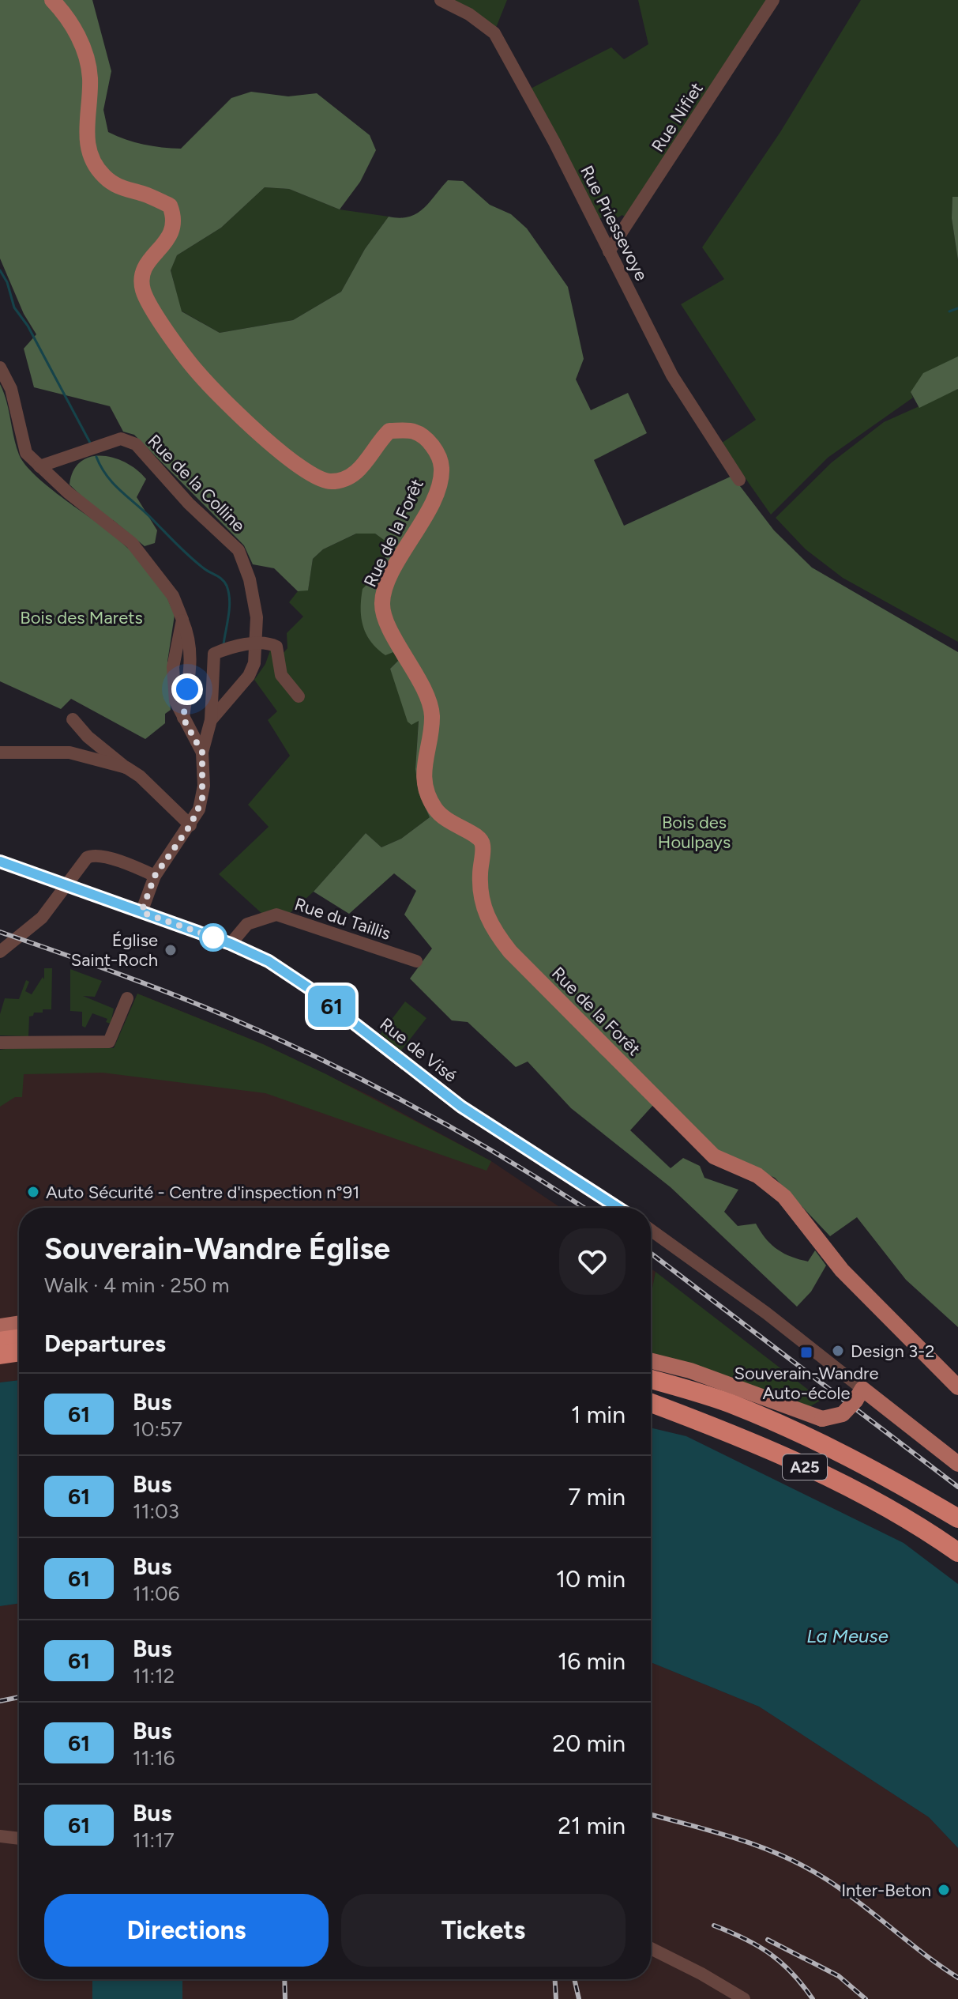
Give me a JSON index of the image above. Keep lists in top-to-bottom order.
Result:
{
  "streets": {
    "highway": ["A25"],
    "main road": ["Rue de la Forêt"],
    "street": [
      "Rue Nifiet",
      "Rue Priessevoye",
      "Rue de la Colline",
      "Rue du Taillis",
      "Rue de Visé"
    ]
  },
  "crossings": [
    ["Rue Nifiet", "Rue Priessevoye"],
    ["Rue de la Colline", "Rue de Visé"],
    ["Rue du Taillis", "Rue de Visé"]
  ],
  "water": ["La Meuse"],
  "parks": ["Bois des Marets", "Bois des Houlpays"],
  "places": {
    "other": [
      "Église Saint-Roch",
      "Auto Sécurité - Centre d'inspection n°91",
      "Design 3-2",
      "Inter-Beton"
    ],
    "transit": ["Souverain-Wandre Auto-école"]
  },
  "lines": ["bus line 61"],
  "page": {
    "on_map": "61",
    "heading": [
      ["Souverain-Wandre Église", "Walk · 4 min · 250 m"],
      "Departures"
    ],
    "list": [
      {
        "mark": "61",
        "name": "Bus",
        "note": "10:57",
        "value": "1 min"
      },
      {
        "mark": "61",
        "name": "Bus",
        "note": "11:03",
        "value": "7 min"
      },
      {
        "mark": "61",
        "name": "Bus",
        "note": "11:06",
        "value": "10 min"
      },
      {
        "mark": "61",
        "name": "Bus",
        "note": "11:12",
        "value": "16 min"
      },
      {
        "mark": "61",
        "name": "Bus",
        "note": "11:16",
        "value": "20 min"
      },
      {
        "mark": "61",
        "name": "Bus",
        "note": "11:17",
        "value": "21 min"
      }
    ],
    "buttons": ["Directions", "Tickets"]
  }
}
